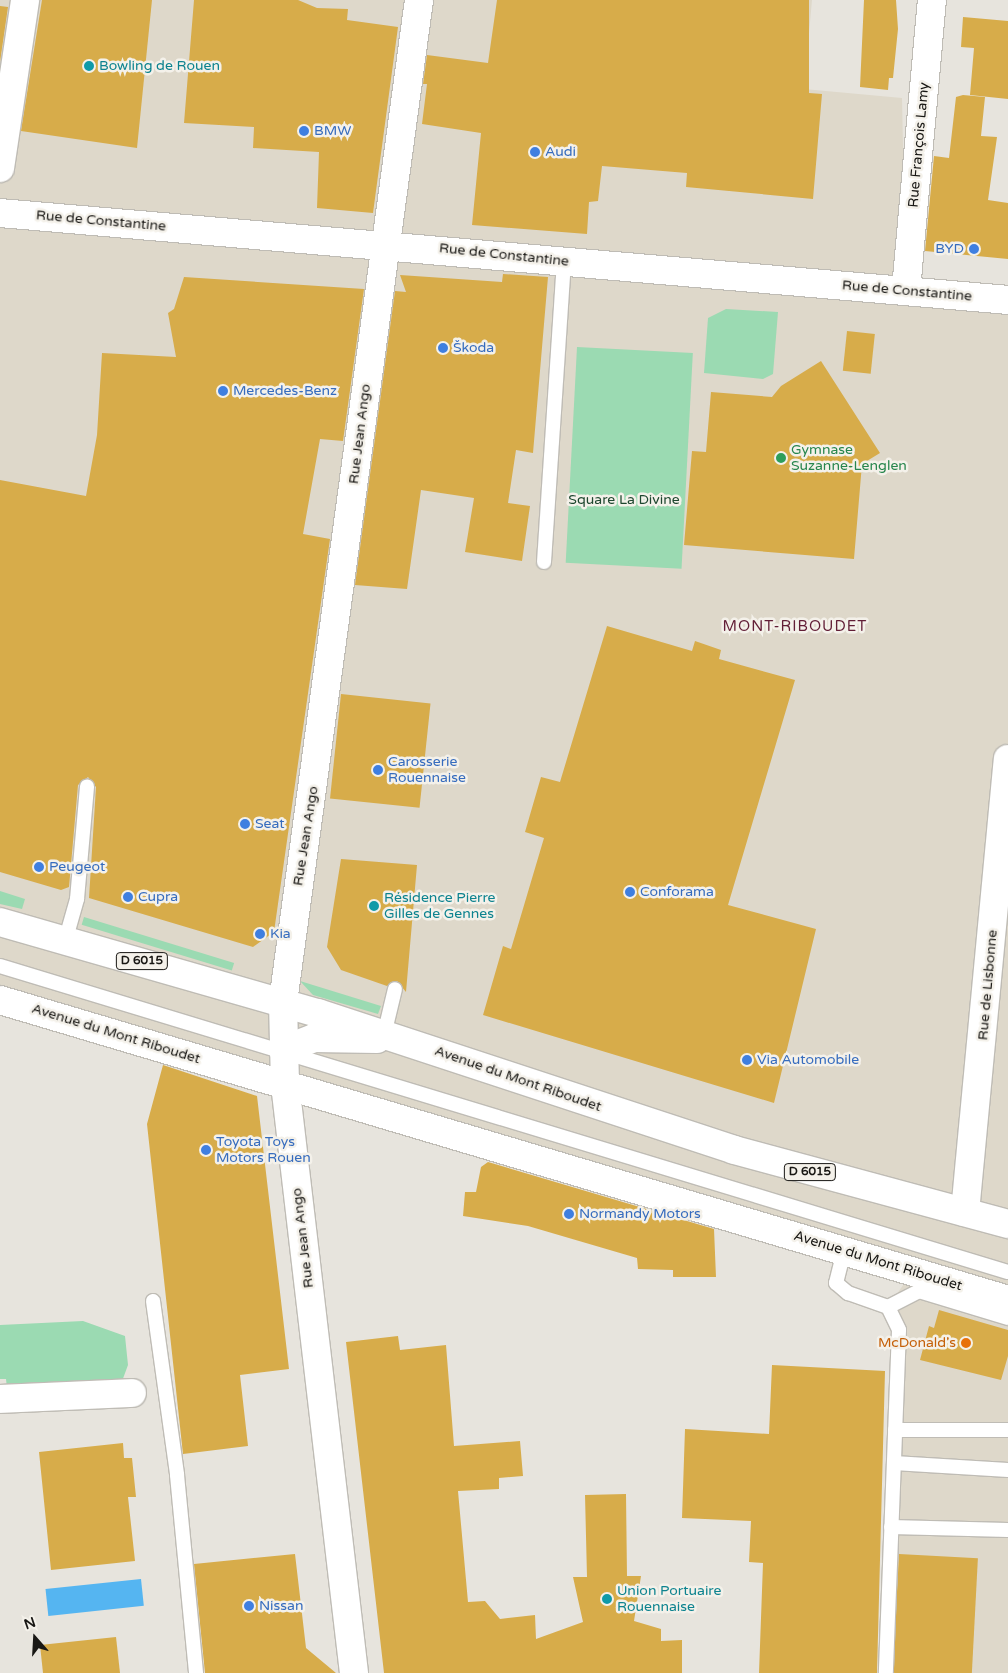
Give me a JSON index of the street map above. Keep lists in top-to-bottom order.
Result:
{
  "streets": {
    "street": [
      "Rue François Lamy",
      "Rue de Constantine",
      "Rue Jean Ango",
      "D 6015",
      "Rue de Lisbonne",
      "Avenue du Mont Riboudet"
    ]
  },
  "crossings": [
    ["Rue François Lamy", "Rue de Constantine"],
    ["Rue de Constantine", "Rue Jean Ango"],
    ["Rue Jean Ango", "D 6015"],
    ["Rue Jean Ango", "Avenue du Mont Riboudet"],
    ["D 6015", "Avenue du Mont Riboudet"],
    ["Rue de Lisbonne", "Avenue du Mont Riboudet"]
  ],
  "districts": ["MONT-RIBOUDET"],
  "parks": ["Square La Divine"],
  "places": [
    "Bowling de Rouen",
    "BMW",
    "Audi",
    "BYD",
    "Škoda",
    "Mercedes-Benz",
    "Gymnase Suzanne-Lenglen",
    "Carosserie Rouennaise",
    "Seat",
    "Peugeot",
    "Conforama",
    "Cupra",
    "Résidence Pierre Gilles de Gennes",
    "Kia",
    "Via Automobile",
    "Toyota Toys Motors Rouen",
    "Normandy Motors",
    "McDonald's",
    "Union Portuaire Rouennaise",
    "Nissan"
  ],
  "north": "top"
}
